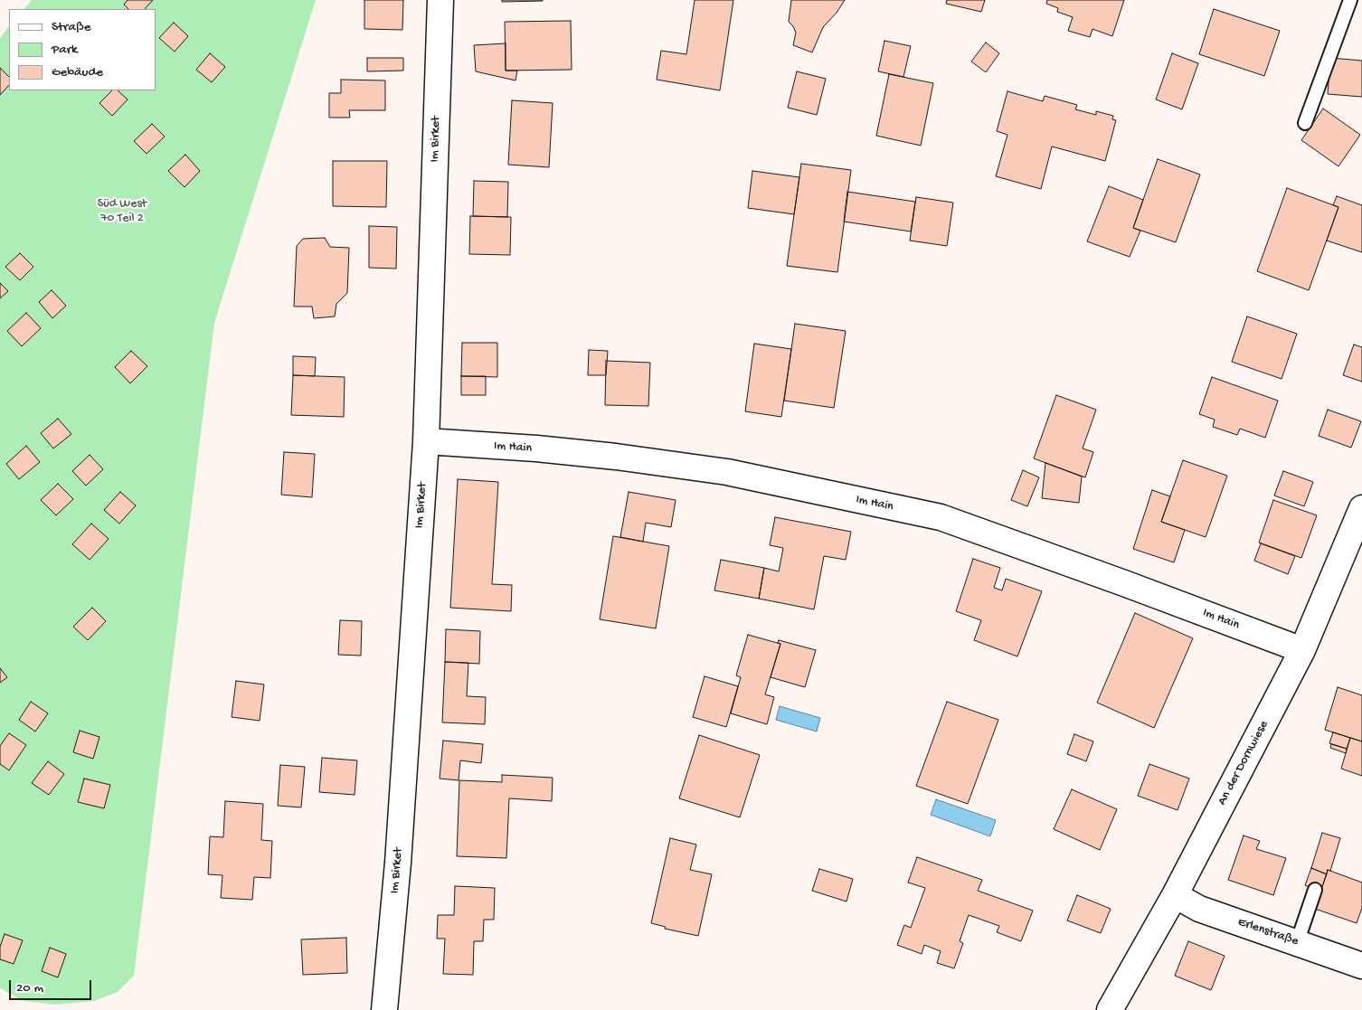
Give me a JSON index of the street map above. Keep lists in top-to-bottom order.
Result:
{
  "streets": {
    "street": [
      "Im Birket",
      "Im Hain",
      "An der Dornwiese",
      "Erlenstraße"
    ]
  },
  "crossings": [
    ["Im Birket", "Im Hain"],
    ["Im Hain", "An der Dornwiese"],
    ["An der Dornwiese", "Erlenstraße"]
  ],
  "parks": ["Süd West 70 Teil 2"],
  "legend": ["Straße", "Park", "Gebäude"],
  "scale_bar": "20 m"
}
